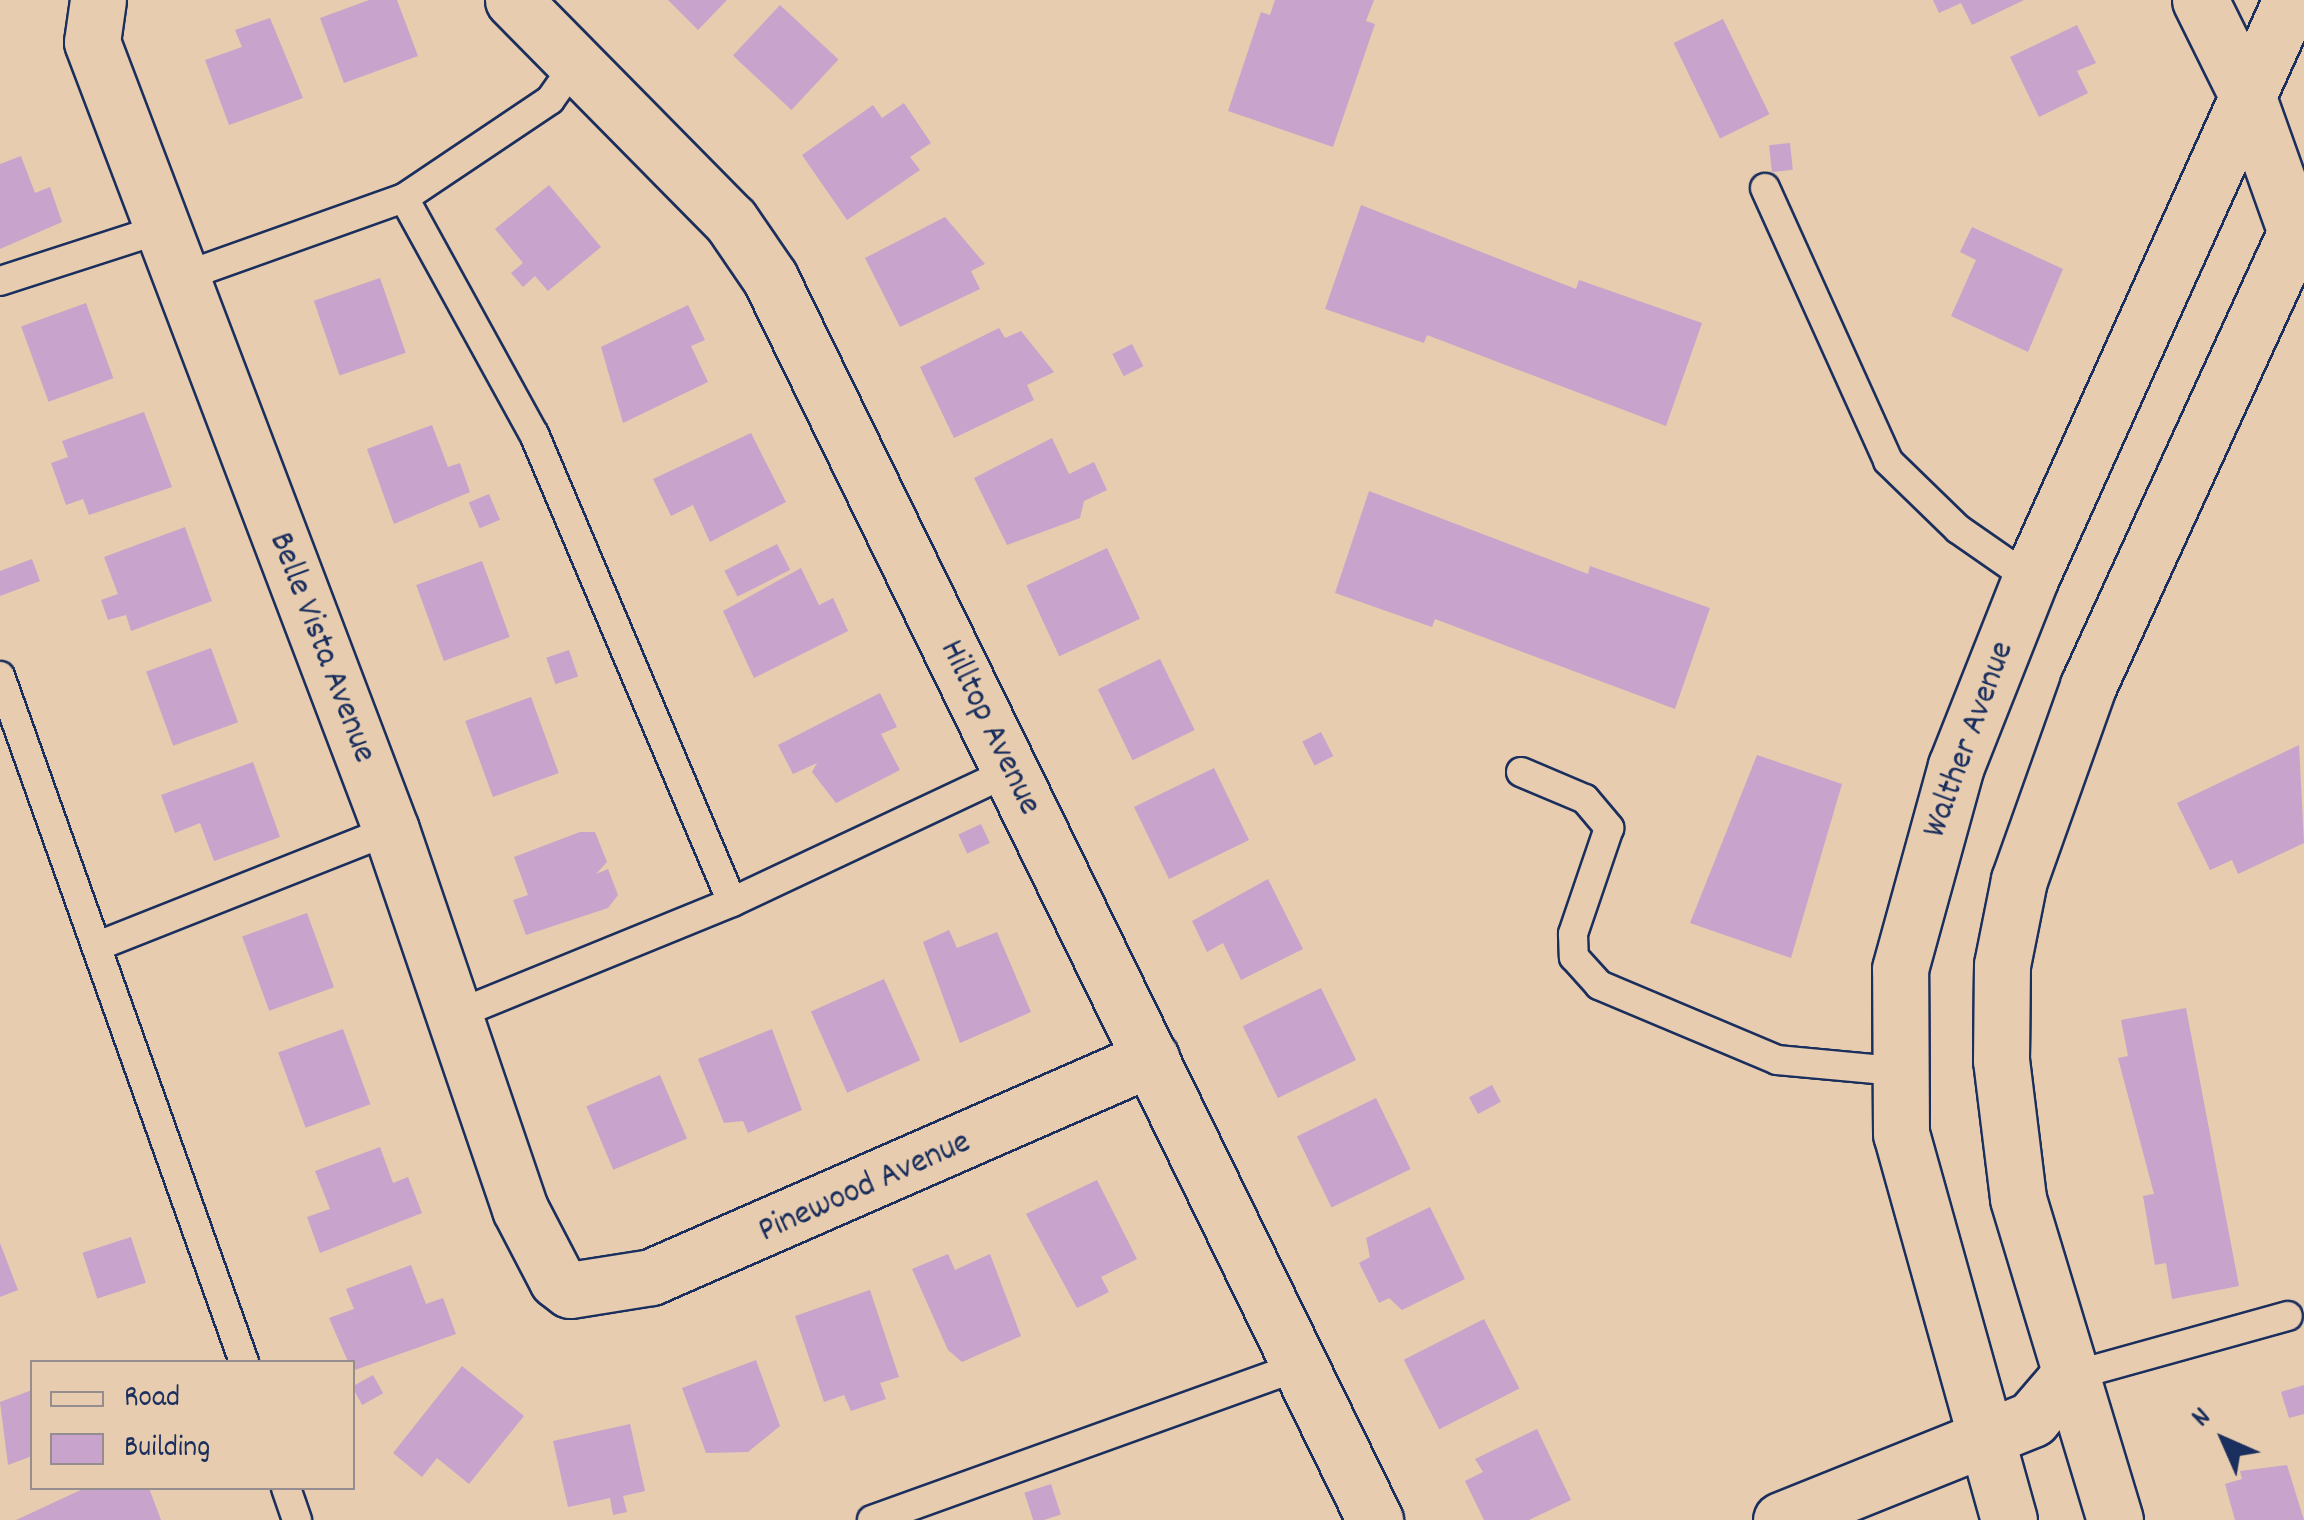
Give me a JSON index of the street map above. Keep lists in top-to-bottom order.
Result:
{
  "streets": {
    "street": [
      "Belle Vista Avenue",
      "Hilltop Avenue",
      "Walther Avenue",
      "Pinewood Avenue"
    ]
  },
  "crossings": [
    ["Belle Vista Avenue", "Pinewood Avenue"],
    ["Hilltop Avenue", "Pinewood Avenue"]
  ],
  "legend": ["Road", "Building"],
  "north": "top left"
}
